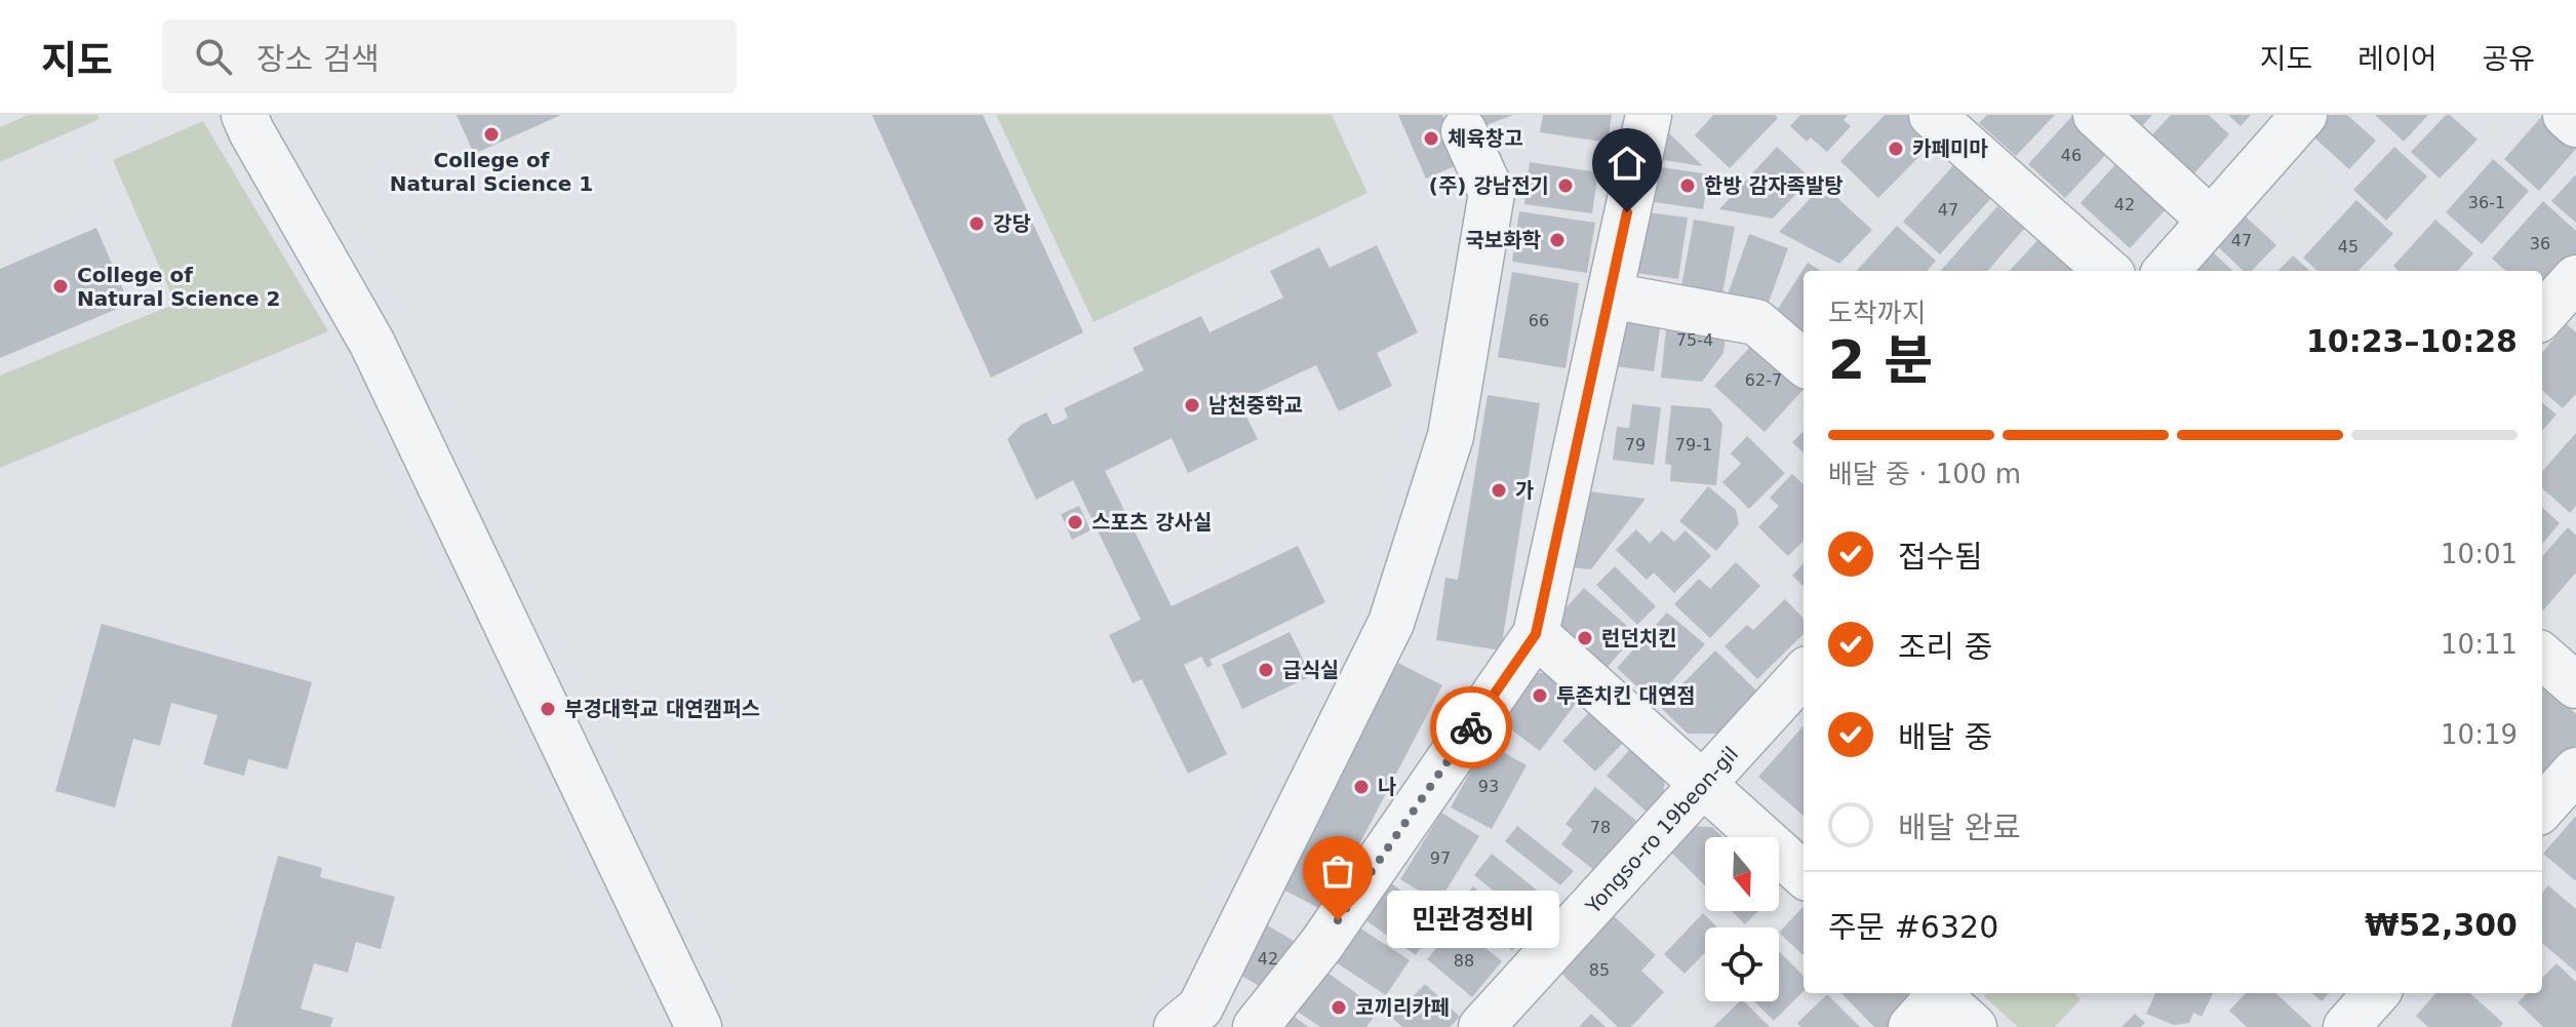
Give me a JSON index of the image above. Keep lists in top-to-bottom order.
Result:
{
  "streets": {
    "street": ["Yongso-ro 19beon-gil"]
  },
  "places": [
    "College of Natural Science 1",
    "체육창고",
    "카페미마",
    "(주) 강남전기",
    "한방 감자족발탕",
    "강당",
    "국보화학",
    "College of Natural Science 2",
    "남천중학교",
    "가",
    "스포츠 강사실",
    "런던치킨",
    "급식실",
    "투존치킨 대연점",
    "부경대학교 대연캠퍼스",
    "나",
    "민관경정비",
    "코끼리카페"
  ],
  "house_numbers": [
    "46",
    "36-1",
    "42",
    "47",
    "47",
    "36",
    "45",
    "66",
    "75-4",
    "62-7",
    "79",
    "79-1",
    "93",
    "78",
    "97",
    "42",
    "88",
    "85"
  ],
  "north": "bottom",
  "page": {
    "header": "지도",
    "search": "장소 검색",
    "nav": ["지도", "레이어", "공유"],
    "heading": ["2 분", "도착까지", "10:23–10:28"],
    "panel": ["주문 #6320", "₩52,300"],
    "bar": "배달 중 · 100 m",
    "list": [
      ["접수됨", "10:01"],
      ["조리 중", "10:11"],
      ["배달 중", "10:19"],
      "배달 완료"
    ],
    "bubble": "민관경정비"
  }
}
